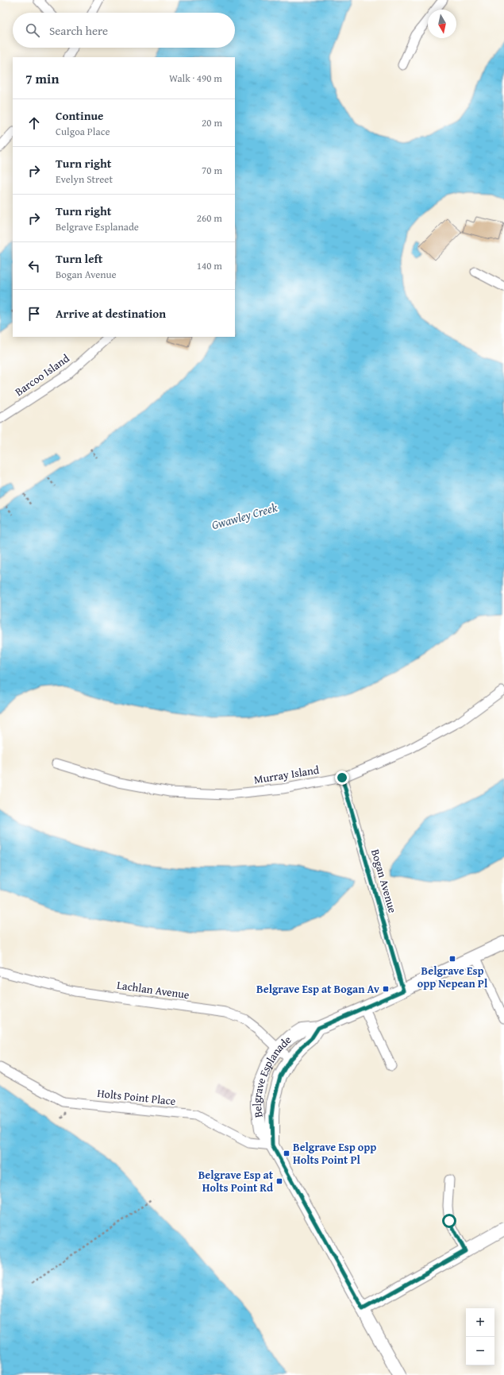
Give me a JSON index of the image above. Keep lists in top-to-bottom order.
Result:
{
  "streets": {
    "street": [
      "Barcoo Island",
      "Murray Island",
      "Bogan Avenue",
      "Lachlan Avenue",
      "Belgrave Esplanade",
      "Holts Point Place"
    ]
  },
  "crossings": [
    ["Murray Island", "Bogan Avenue"],
    ["Bogan Avenue", "Belgrave Esplanade"],
    ["Lachlan Avenue", "Belgrave Esplanade"],
    ["Belgrave Esplanade", "Holts Point Place"]
  ],
  "water": ["Gwawley Creek"],
  "places": {
    "transit": [
      "Belgrave Esp opp Nepean Pl",
      "Belgrave Esp at Bogan Av",
      "Belgrave Esp opp Holts Point Pl",
      "Belgrave Esp at Holts Point Rd"
    ]
  },
  "north": "bottom",
  "page": {
    "search": "Search here",
    "heading": ["7 min", "Walk · 490 m"],
    "list": [
      ["Continue", "Culgoa Place", "20 m"],
      ["Turn right", "Evelyn Street", "70 m"],
      ["Turn right", "Belgrave Esplanade", "260 m"],
      ["Turn left", "Bogan Avenue", "140 m"],
      "Arrive at destination"
    ],
    "map_buttons": ["+", "−"]
  }
}
